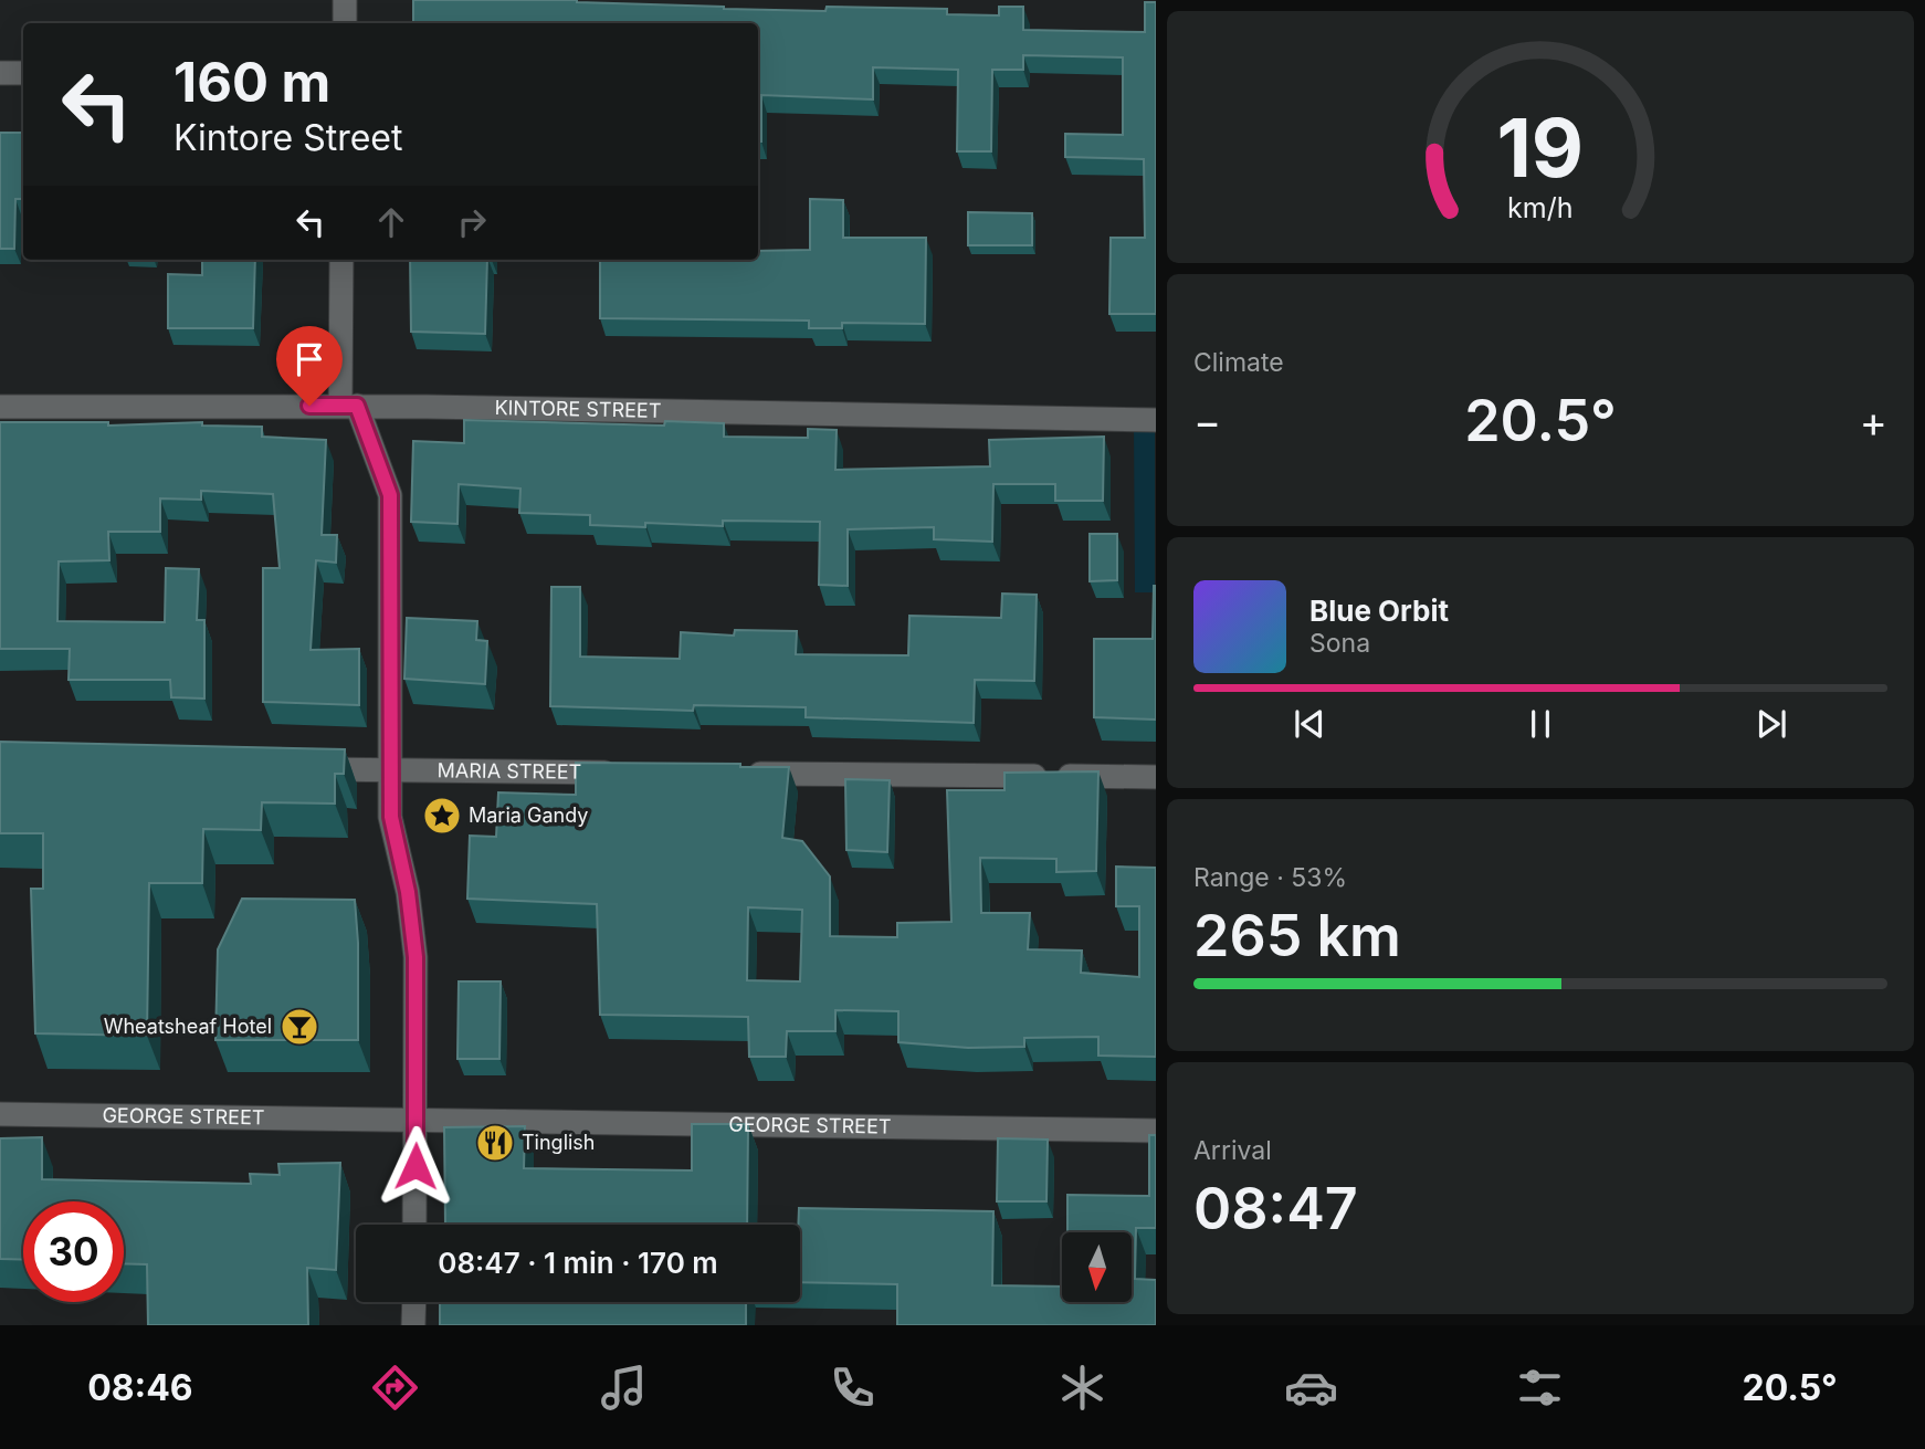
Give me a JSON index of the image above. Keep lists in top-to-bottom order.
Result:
{
  "streets": {
    "street": ["KINTORE STREET", "MARIA STREET", "GEORGE STREET"]
  },
  "places": {
    "place": ["Maria Gandy"],
    "bar": ["Wheatsheaf Hotel"],
    "restaurant": ["Tinglish"]
  },
  "north": "bottom",
  "page": {
    "turn": ["160 m", "Kintore Street"],
    "tile": [
      "Climate",
      ["Range · 53%", "265 km"],
      ["Arrival", "08:47"]
    ],
    "heat": ["−", "20.5°", "+"],
    "song": ["Blue Orbit", "Sona"],
    "limit": "30",
    "trip": "08:47 · 1 min · 170 m",
    "tabs": ["08:46", "20.5°"],
    "gauge": ["19", "km/h"]
  }
}
